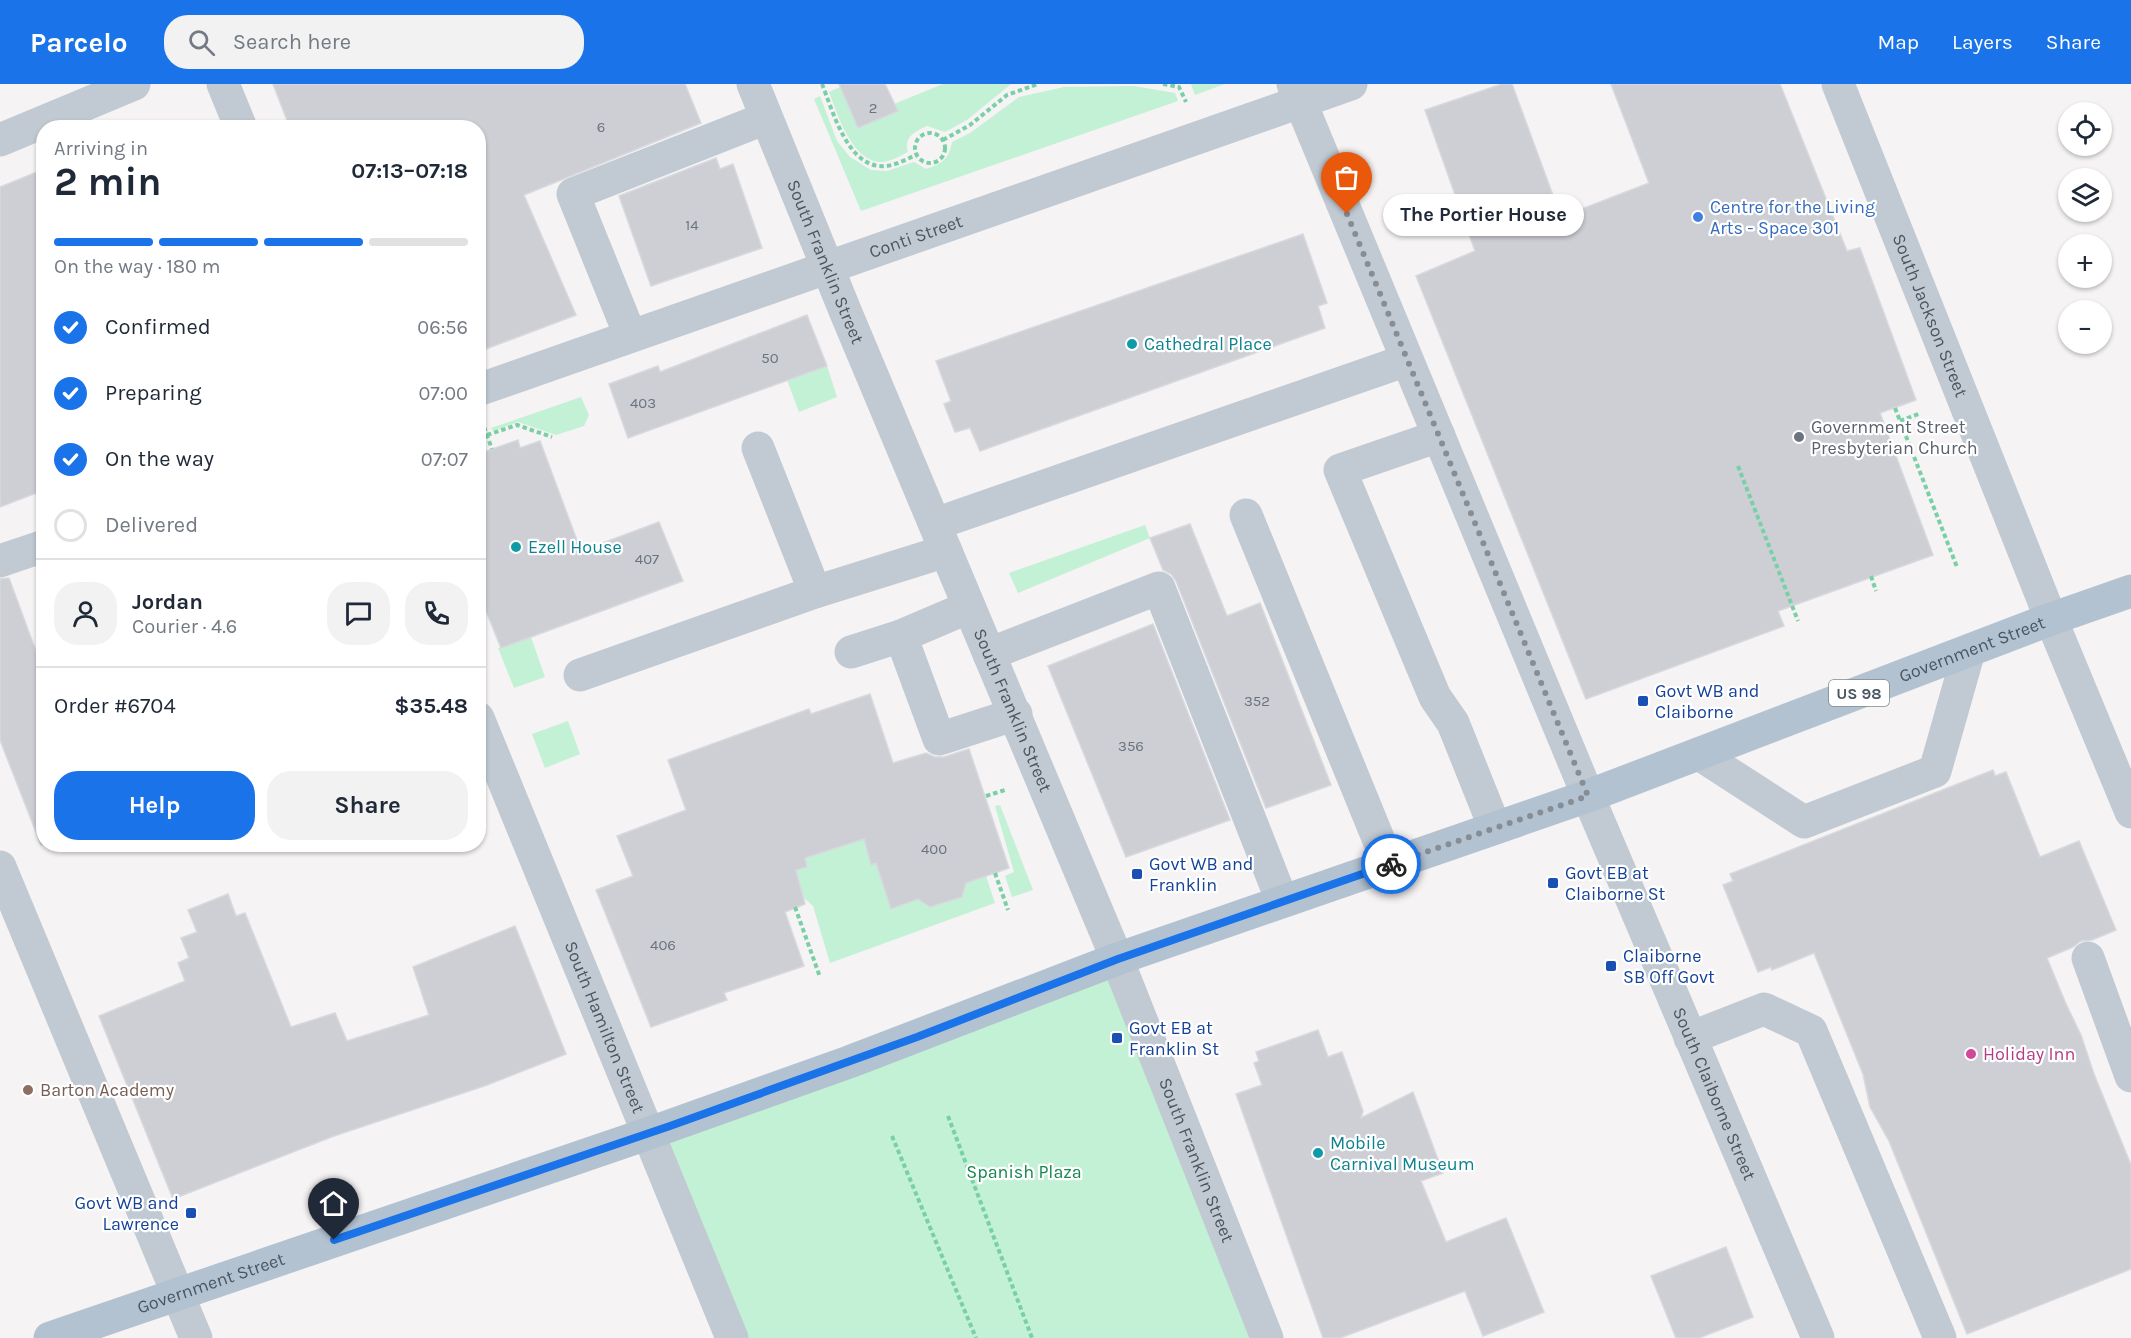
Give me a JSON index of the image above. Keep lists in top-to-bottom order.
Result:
{
  "streets": {
    "main road": ["Government Street", "US 98"],
    "street": [
      "Conti Street",
      "South Franklin Street",
      "South Jackson Street",
      "South Hamilton Street",
      "South Claiborne Street"
    ]
  },
  "crossings": [
    ["Conti Street", "South Franklin Street"],
    ["Conti Street", "South Claiborne Street"],
    ["South Franklin Street", "Government Street"],
    ["South Jackson Street", "Government Street"],
    ["Government Street", "South Hamilton Street"],
    ["Government Street", "South Claiborne Street"]
  ],
  "parks": ["Spanish Plaza"],
  "places": {
    "other": [
      "The Portier House",
      "Centre for the Living Arts - Space 301",
      "Cathedral Place",
      "Government Street Presbyterian Church",
      "Ezell House",
      "Holiday Inn",
      "Barton Academy",
      "Mobile Carnival Museum"
    ],
    "transit": [
      "Govt WB and Claiborne",
      "Govt WB and Franklin",
      "Govt EB at Claiborne St",
      "Claiborne SB Off Govt",
      "Govt EB at Franklin St",
      "Govt WB and Lawrence"
    ]
  },
  "house_numbers": [
    "2",
    "6",
    "14",
    "50",
    "403",
    "407",
    "352",
    "356",
    "400",
    "406"
  ],
  "page": {
    "header": "Parcelo",
    "search": "Search here",
    "nav": ["Map", "Layers", "Share"],
    "map_buttons": ["+", "−"],
    "heading": ["2 min", "Arriving in", "07:13–07:18"],
    "panel": [
      "Jordan",
      "Courier · 4.6",
      "Order #6704",
      "$35.48"
    ],
    "bubble": "The Portier House",
    "bar": "On the way · 180 m",
    "list": [
      ["Confirmed", "06:56"],
      ["Preparing", "07:00"],
      ["On the way", "07:07"],
      "Delivered"
    ],
    "buttons": ["Help", "Share"]
  }
}
